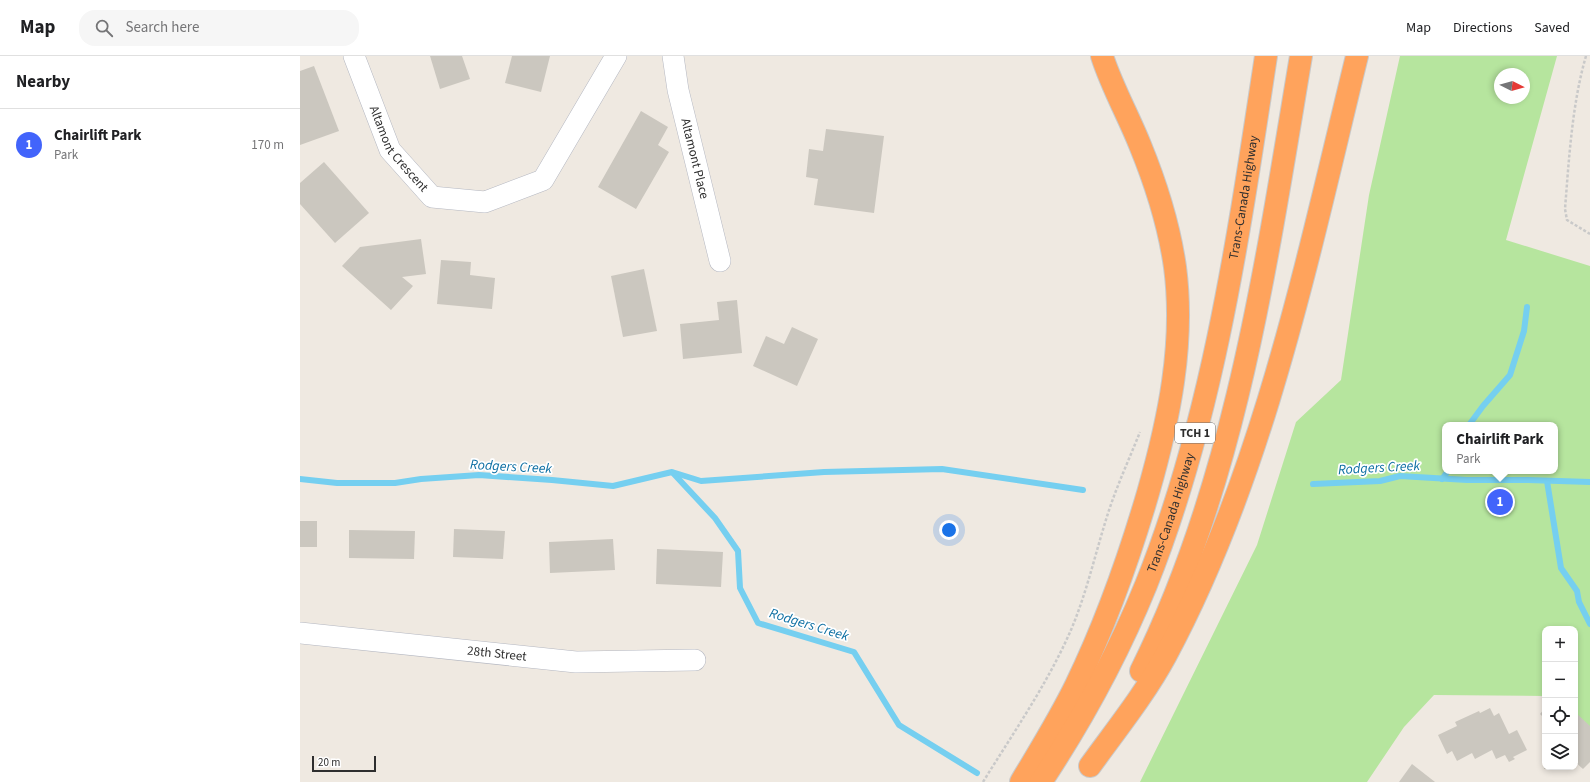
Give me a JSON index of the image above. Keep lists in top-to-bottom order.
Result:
{
  "streets": {
    "highway": ["Trans-Canada Highway", "TCH 1"],
    "street": ["Altamont Crescent", "Altamont Place", "28th Street"]
  },
  "water": ["Rodgers Creek"],
  "scale_bar": "20 m",
  "north": "right",
  "page": {
    "header": "Map",
    "search": "Search here",
    "nav": ["Map", "Directions", "Saved"],
    "heading": "Nearby",
    "list": [
      {
        "mark": "1",
        "name": "Chairlift Park",
        "note": "Park",
        "value": "170 m"
      }
    ],
    "popup": ["Chairlift Park", "Park"],
    "pins": "1",
    "map_buttons": ["+", "−"],
    "scale": "20 m"
  }
}
